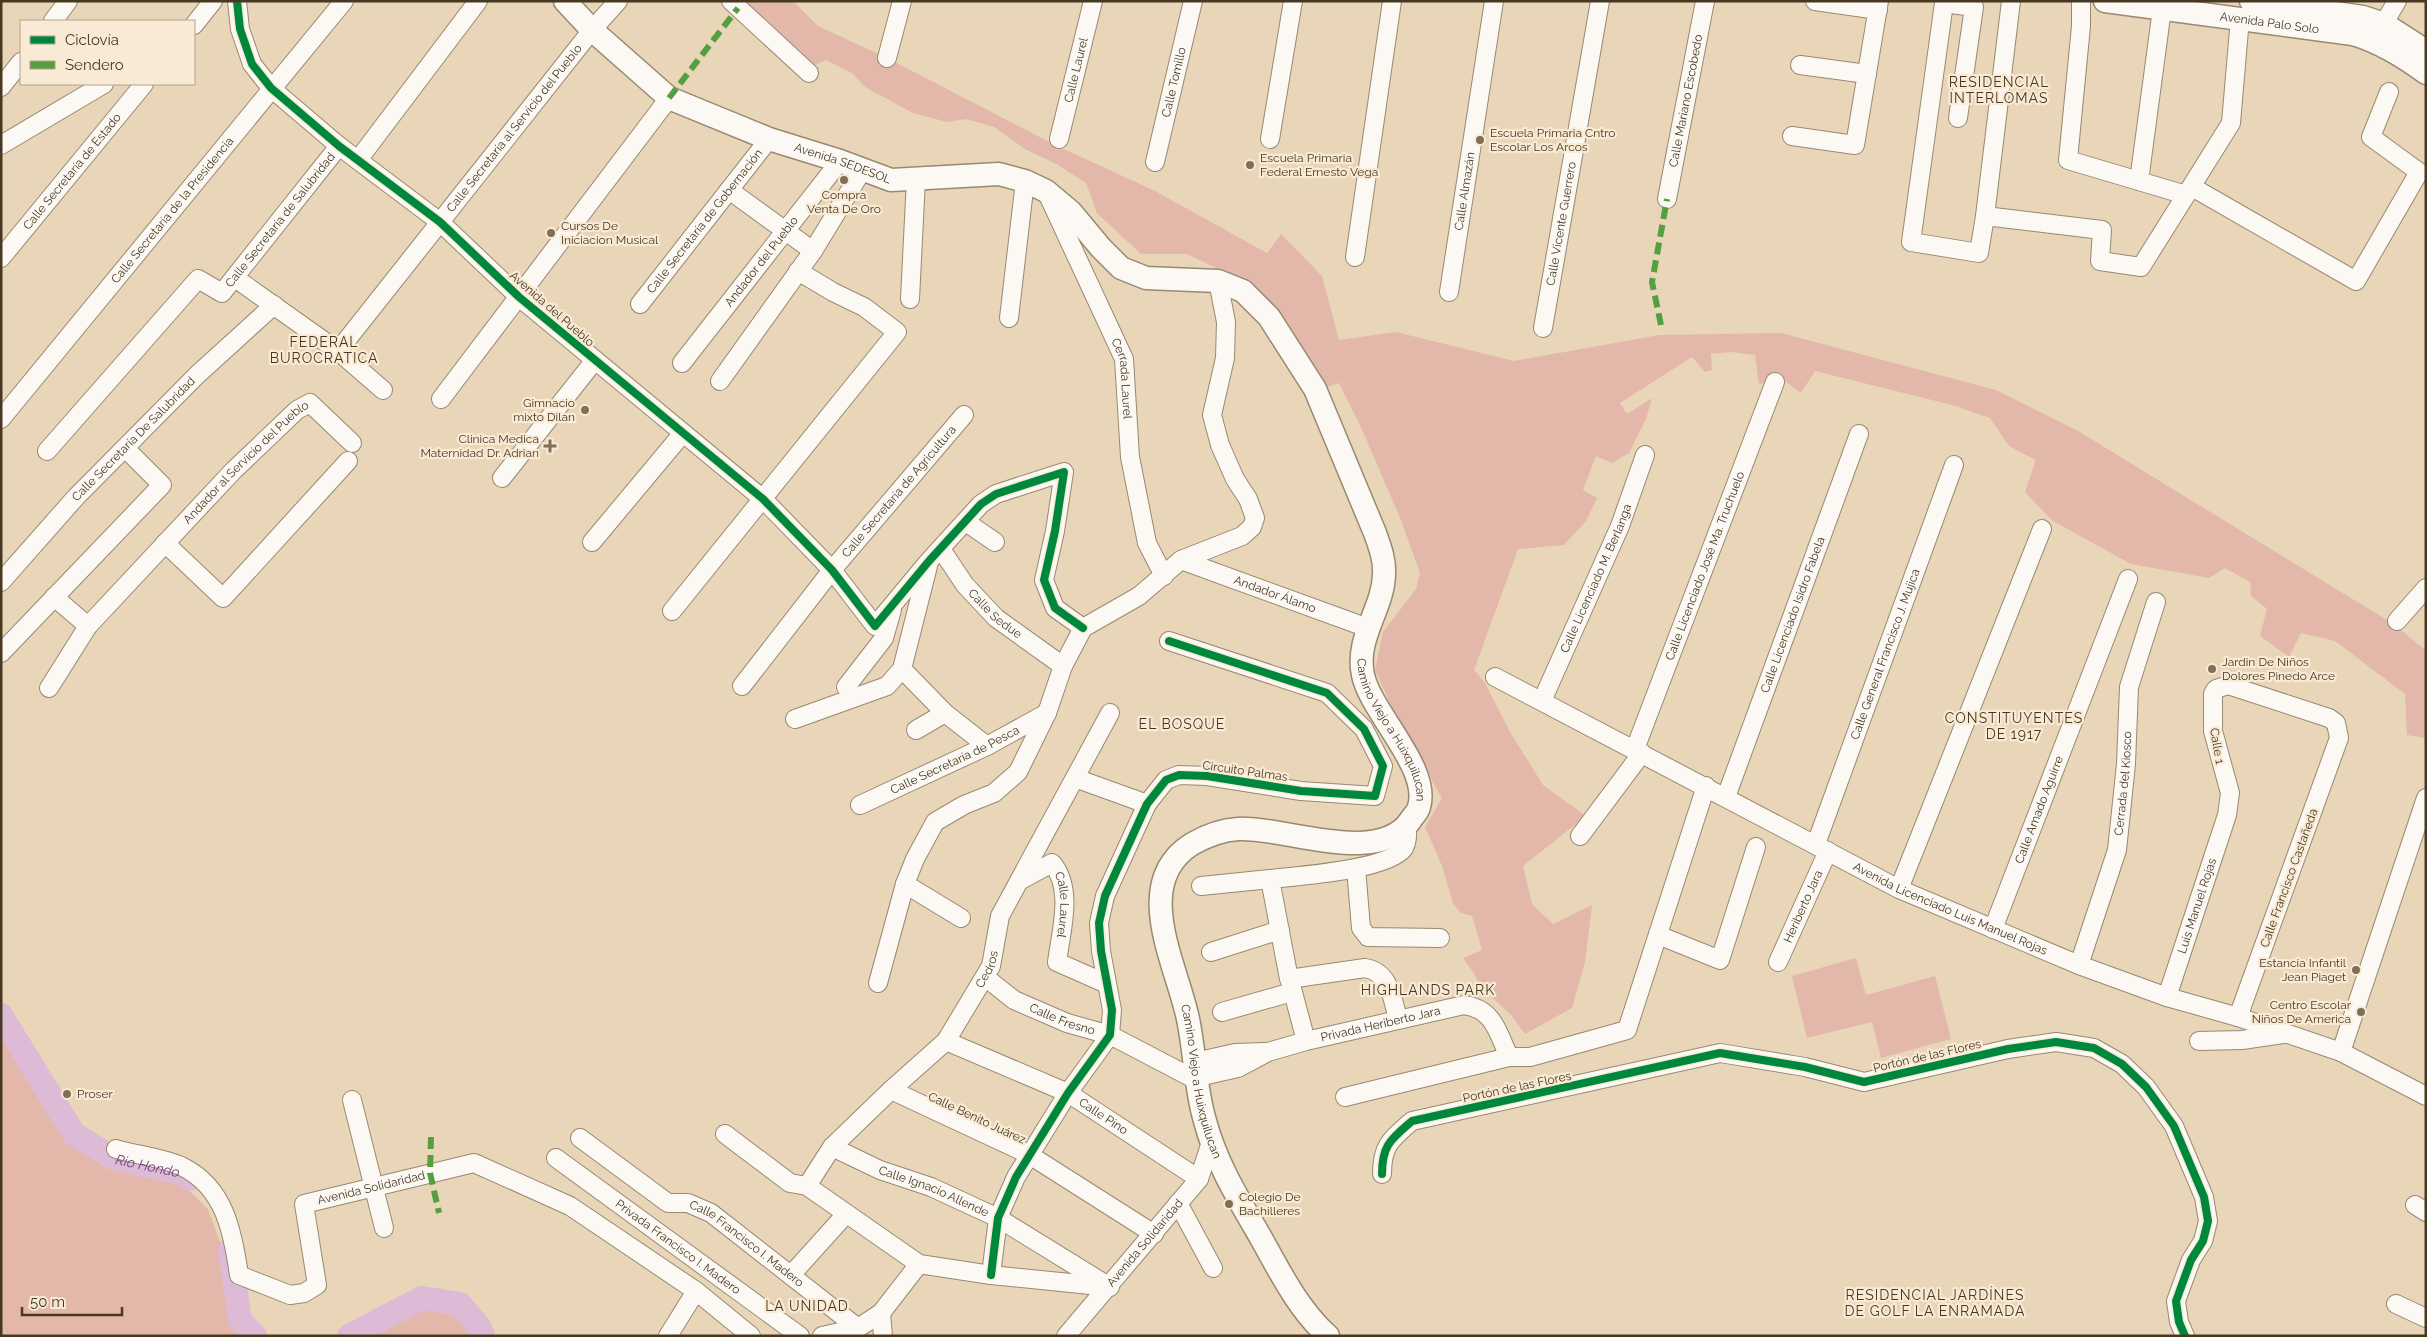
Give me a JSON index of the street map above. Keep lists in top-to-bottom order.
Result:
{
  "streets": {
    "main road": ["Avenida Palo Solo", "Avenida SEDESOL", "Camino Viejo a Huixquilucan"],
    "street": [
      "Calle Laurel",
      "Calle Tomillo",
      "Calle Mariano Escobedo",
      "Calle Secretaría al Servicio del Pueblo",
      "Calle Secretaría de Estado",
      "Calle Almazán",
      "Calle Secretaría de la Presidencia",
      "Calle Secretaría de Salubridad",
      "Calle Secretaría de Gobernación",
      "Calle Vicente Guerrero",
      "Andador del Pueblo",
      "Avenida del Pueblo",
      "Cerrada Laurel",
      "Calle Secretaría De Salubridad",
      "Andador al Servicio del Pueblo",
      "Calle Secretaría de Agricultura",
      "Calle Licenciado José Ma. Truchuelo",
      "Calle Licenciado M. Berlanga",
      "Andador Álamo",
      "Calle Sedue",
      "Calle Licenciado Isidro Fabela",
      "Calle General Francisco J. Mujica",
      "Calle 1",
      "Calle Secretaría de Pesca",
      "Circuito Palmas",
      "Cerrada del Kiosco",
      "Calle Amado Aguirre",
      "Calle Francisco Castañeda",
      "Heriberto Jara",
      "Luis Manuel Rojas",
      "Avenida Licenciado Luis Manuel Rojas",
      "Cedros",
      "Calle Fresno",
      "Privada Heriberto Jara",
      "Portón de las Flores",
      "Calle Pino",
      "Calle Benito Juárez",
      "Avenida Solidaridad",
      "Calle Ignacio Allende",
      "Calle Francisco I. Madero",
      "Privada Francisco I. Madero"
    ]
  },
  "crossings": [
    ["Calle Laurel", "Circuito Palmas"],
    ["Calle Laurel", "Cedros"],
    ["Calle Secretaría al Servicio del Pueblo", "Avenida SEDESOL"],
    ["Calle Secretaría al Servicio del Pueblo", "Avenida del Pueblo"],
    ["Avenida SEDESOL", "Calle Secretaría de Gobernación"],
    ["Avenida SEDESOL", "Andador del Pueblo"],
    ["Avenida SEDESOL", "Cerrada Laurel"],
    ["Avenida SEDESOL", "Camino Viejo a Huixquilucan"],
    ["Calle Secretaría de la Presidencia", "Avenida del Pueblo"],
    ["Calle Secretaría de Salubridad", "Avenida del Pueblo"],
    ["Avenida del Pueblo", "Calle Secretaría de Agricultura"],
    ["Calle Licenciado José Ma. Truchuelo", "Avenida Licenciado Luis Manuel Rojas"],
    ["Calle Licenciado M. Berlanga", "Avenida Licenciado Luis Manuel Rojas"],
    ["Andador Álamo", "Camino Viejo a Huixquilucan"],
    ["Calle Licenciado Isidro Fabela", "Avenida Licenciado Luis Manuel Rojas"],
    ["Calle General Francisco J. Mujica", "Heriberto Jara"],
    ["Calle General Francisco J. Mujica", "Avenida Licenciado Luis Manuel Rojas"],
    ["Camino Viejo a Huixquilucan", "Calle Fresno"],
    ["Camino Viejo a Huixquilucan", "Privada Heriberto Jara"],
    ["Camino Viejo a Huixquilucan", "Avenida Solidaridad"],
    ["Calle 1", "Calle Francisco Castañeda"],
    ["Calle 1", "Luis Manuel Rojas"],
    ["Circuito Palmas", "Calle Fresno"],
    ["Cerrada del Kiosco", "Avenida Licenciado Luis Manuel Rojas"],
    ["Calle Amado Aguirre", "Avenida Licenciado Luis Manuel Rojas"],
    ["Calle Francisco Castañeda", "Avenida Licenciado Luis Manuel Rojas"],
    ["Heriberto Jara", "Avenida Licenciado Luis Manuel Rojas"],
    ["Luis Manuel Rojas", "Avenida Licenciado Luis Manuel Rojas"],
    ["Cedros", "Calle Fresno"],
    ["Cedros", "Calle Pino"],
    ["Cedros", "Calle Benito Juárez"],
    ["Cedros", "Calle Ignacio Allende"],
    ["Calle Fresno", "Privada Heriberto Jara"],
    ["Calle Pino", "Avenida Solidaridad"],
    ["Calle Benito Juárez", "Avenida Solidaridad"],
    ["Avenida Solidaridad", "Calle Ignacio Allende"]
  ],
  "districts": [
    "RESIDENCIAL INTERLOMAS",
    "FEDERAL BUROCRATICA",
    "CONSTITUYENTES DE 1917",
    "EL BOSQUE",
    "HIGHLANDS PARK",
    "RESIDENCIAL JARDÍNES DE GOLF LA ENRAMADA",
    "LA UNIDAD"
  ],
  "water": ["Rio Hondo"],
  "places": {
    "other": [
      "Escuela Primaria Cntro Escolar Los Arcos",
      "Escuela Primaria Federal Ernesto Vega",
      "Compra Venta De Oro",
      "Cursos De Iniciacion Musical",
      "Gimnacio mixto Dilan",
      "Jardin De Niños Dolores Pinedo Arce",
      "Estancia Infantil Jean Piaget",
      "Centro Escolar Niños De America",
      "Proser",
      "Colegio De Bachilleres"
    ],
    "health": ["Clinica Medica Maternidad Dr. Adrian"]
  },
  "legend": ["Ciclovía", "Sendero"],
  "scale_bar": "50 m"
}
